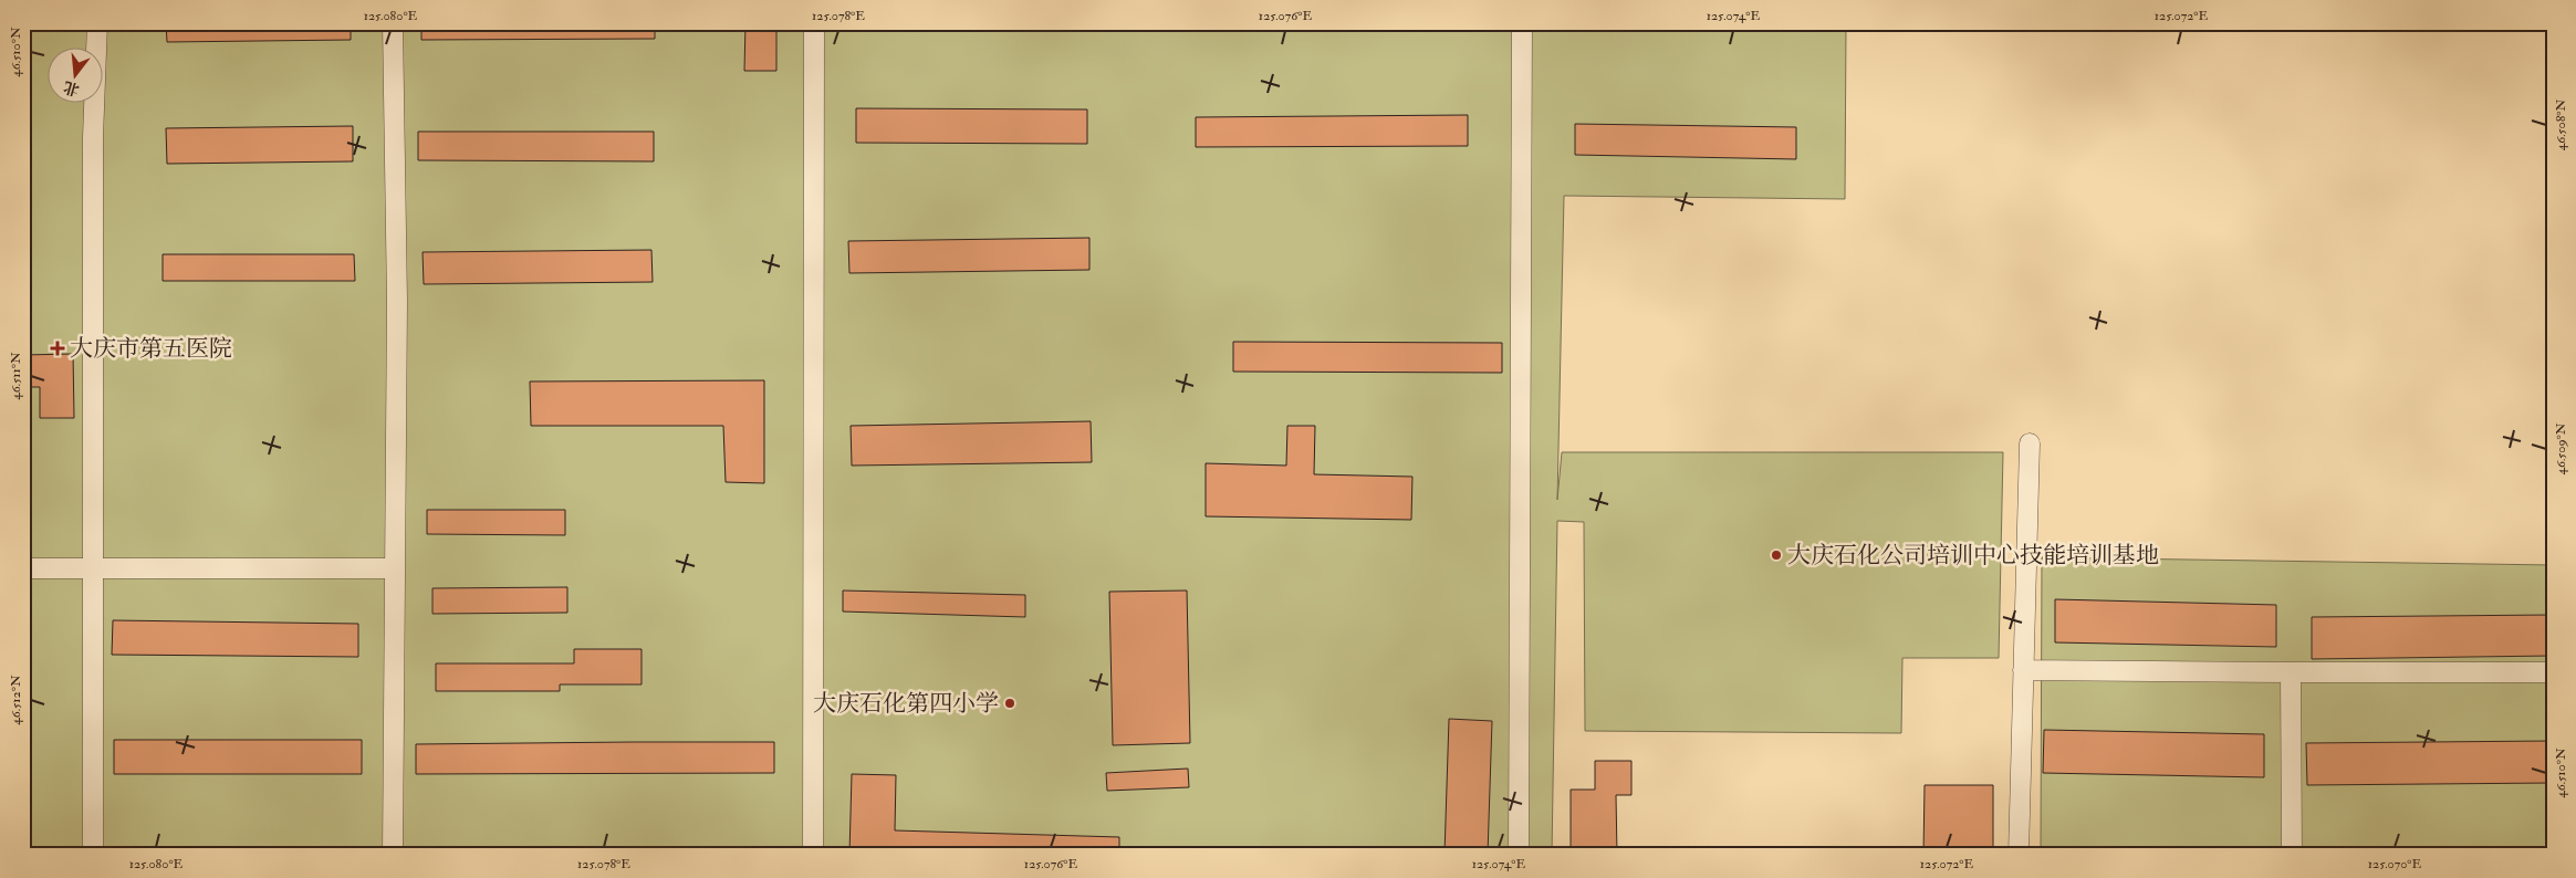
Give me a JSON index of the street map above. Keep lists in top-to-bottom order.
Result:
{
  "places": {
    "health": ["大庆市第五医院"],
    "other": ["大庆石化公司培训中心技能培训基地", "大庆石化第四小学"]
  },
  "north": "bottom",
  "coordinates": [
    "125.080°E",
    "125.078°E",
    "125.076°E",
    "125.074°E",
    "125.072°E",
    "46.510°N",
    "46.508°N",
    "46.511°N",
    "46.509°N",
    "46.512°N",
    "125.070°E"
  ]
}
